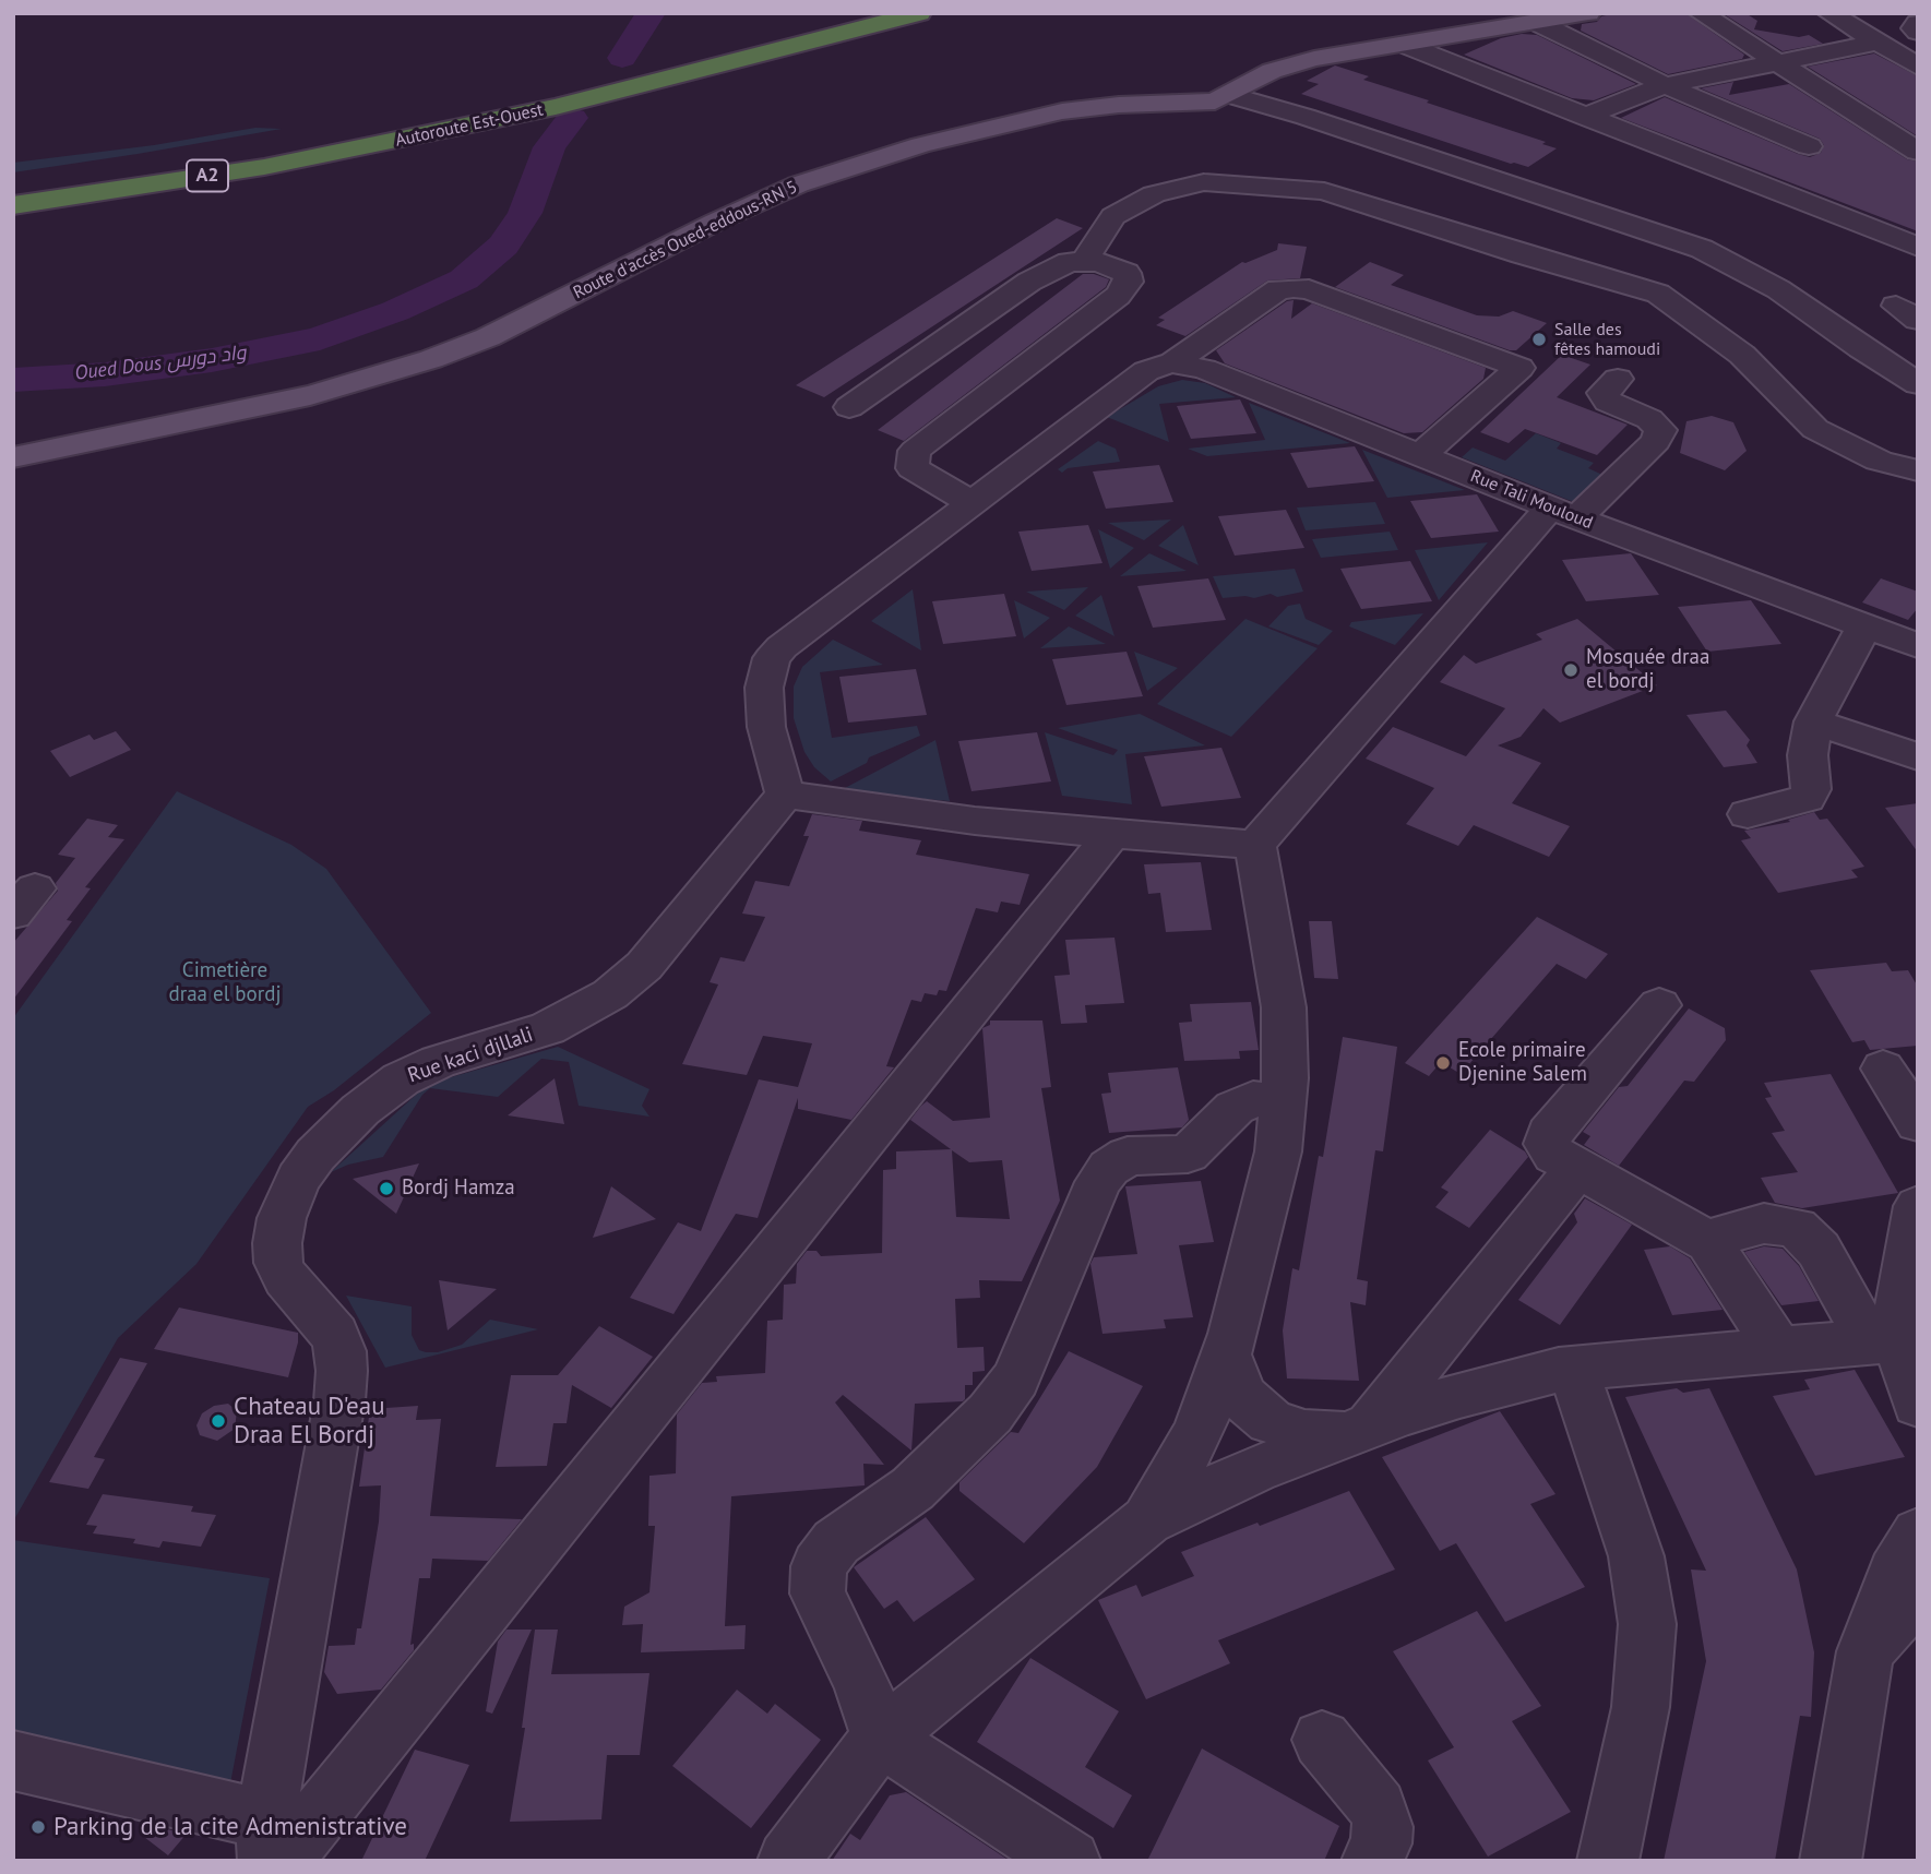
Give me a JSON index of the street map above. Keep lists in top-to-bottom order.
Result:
{
  "streets": {
    "highway": ["Autoroute Est-Ouest", "A2"],
    "main road": ["Route d'accès Oued-eddous-RN 5"],
    "street": ["Rue Tali Mouloud", "Rue kaci djllali"]
  },
  "water": ["Oued Dous واد دورس"],
  "parks": ["Cimetière draa el bordj"],
  "places": [
    "Salle des fêtes hamoudi",
    "Mosquée draa el bordj",
    "Ecole primaire Djenine Salem",
    "Bordj Hamza",
    "Chateau D'eau Draa El Bordj",
    "Parking de la cite Admenistrative"
  ]
}
